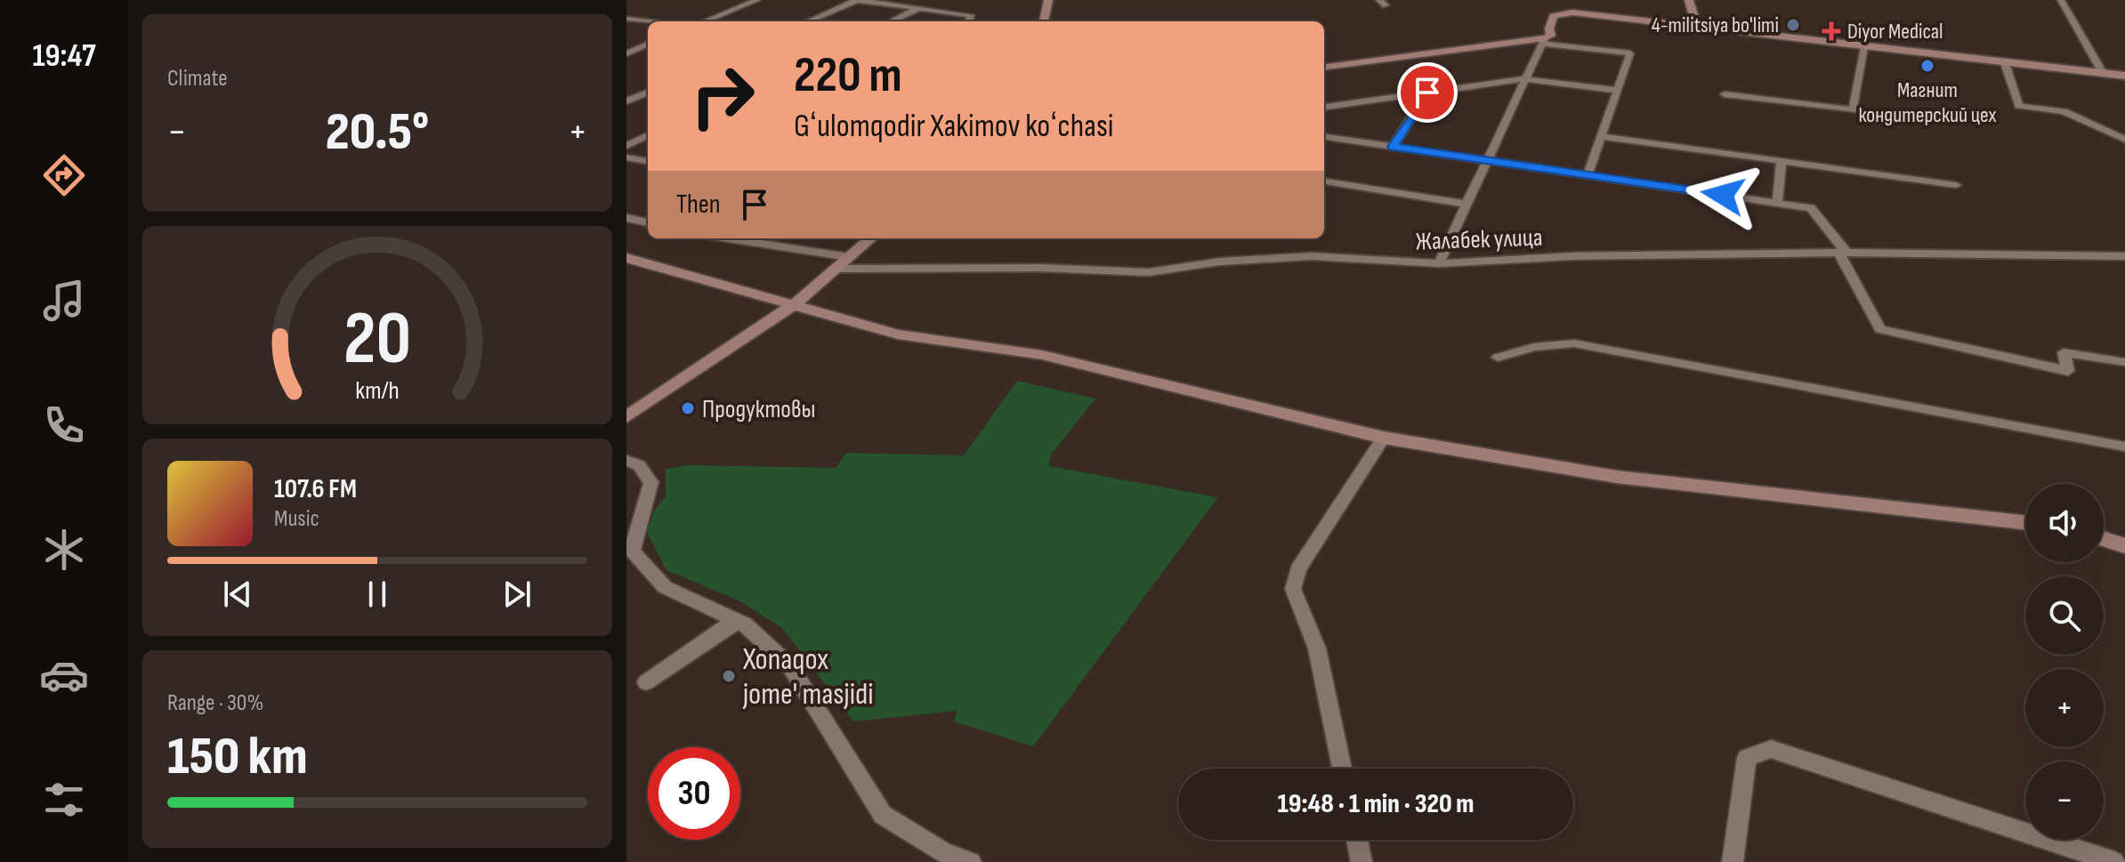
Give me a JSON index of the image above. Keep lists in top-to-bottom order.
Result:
{
  "streets": {
    "street": ["Жалабек улица"]
  },
  "places": {
    "other": [
      "4-militsiya bo'limi",
      "Магнит кондитерский цех",
      "Продуктовы",
      "Xonaqox jome' masjidi"
    ],
    "health": ["Diyor Medical"]
  },
  "page": {
    "tabs": "19:47",
    "tile": [
      "Climate",
      ["Range · 30%", "150 km"]
    ],
    "turn": ["220 m", "Gʻulomqodir Xakimov koʻchasi"],
    "heat": ["−", "20.5°", "+"],
    "then": "Then",
    "song": ["107.6 FM", "Music"],
    "map_buttons": ["+", "−"],
    "limit": "30",
    "trip": "19:48 · 1 min · 320 m",
    "gauge": ["20", "km/h"]
  }
}
